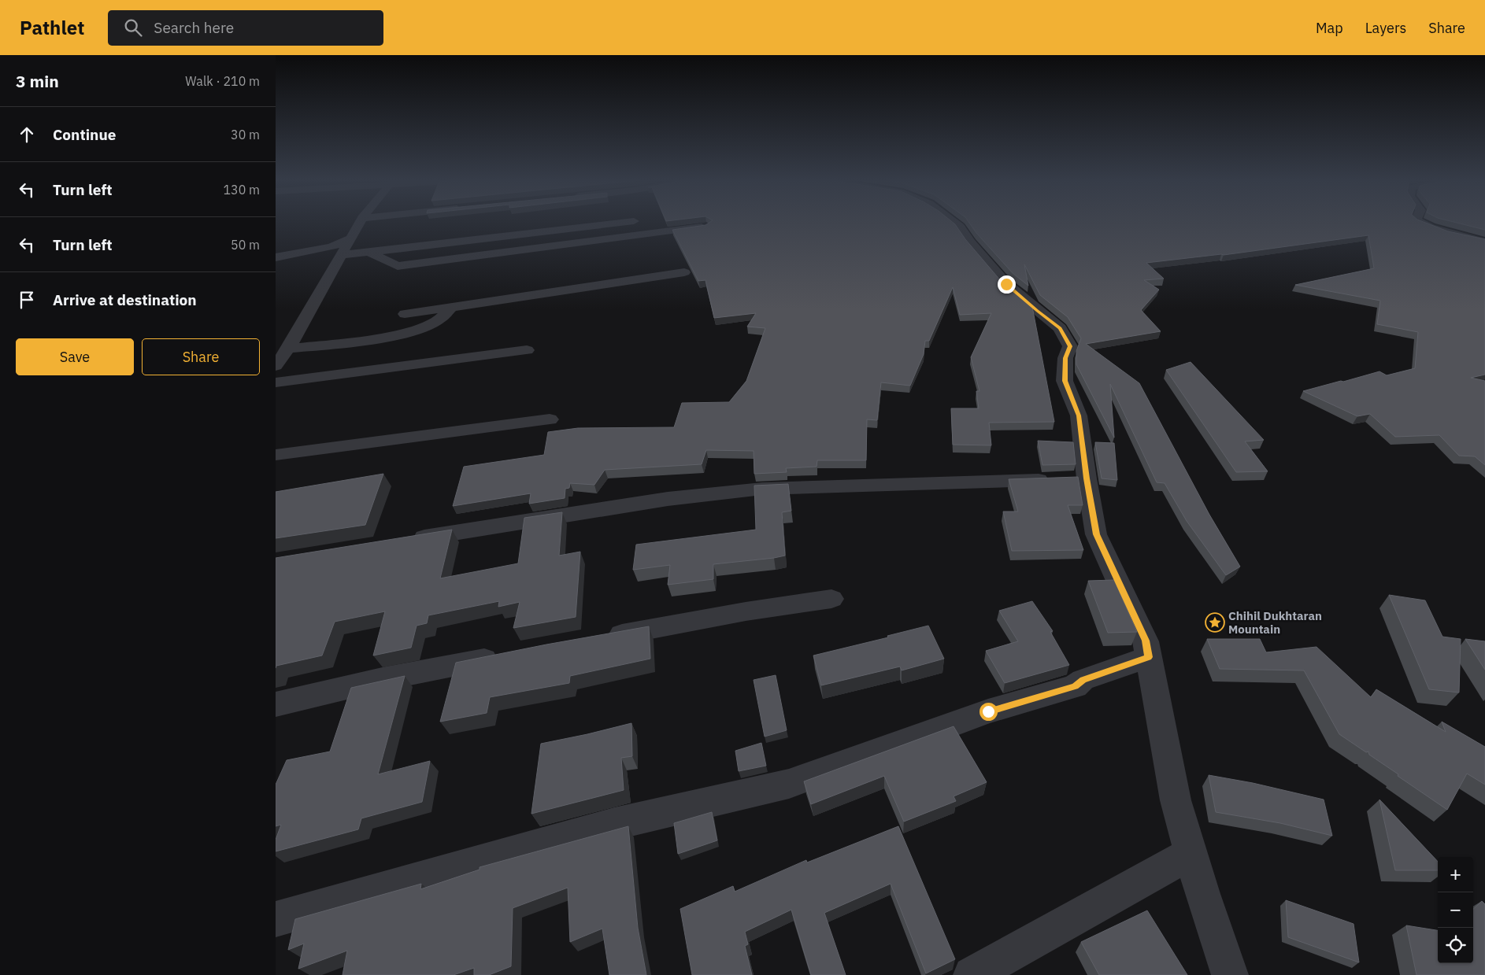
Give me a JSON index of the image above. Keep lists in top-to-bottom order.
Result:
{
  "places": {
    "place": ["Chihil Dukhtaran Mountain"]
  },
  "page": {
    "header": "Pathlet",
    "search": "Search here",
    "nav": ["Map", "Layers", "Share"],
    "heading": ["3 min", "Walk · 210 m"],
    "list": [
      ["Continue", "30 m"],
      ["Turn left", "130 m"],
      ["Turn left", "50 m"],
      "Arrive at destination"
    ],
    "buttons": ["Save", "Share"],
    "map_buttons": ["+", "−"]
  }
}
